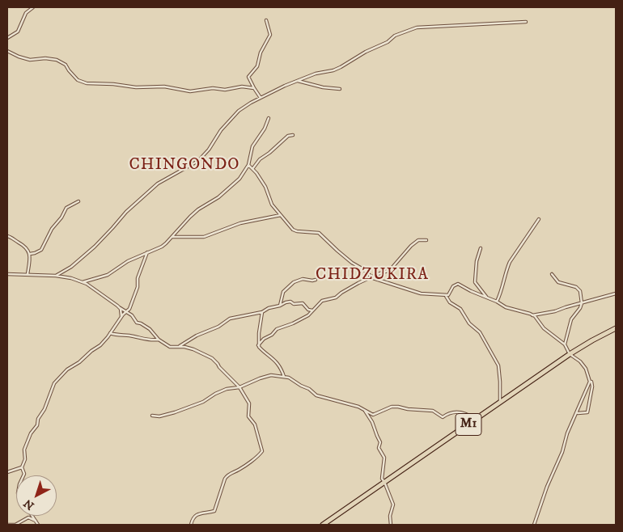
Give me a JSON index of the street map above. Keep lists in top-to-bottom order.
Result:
{
  "streets": {
    "highway": ["M1"]
  },
  "districts": ["CHINGONDO", "CHIDZUKIRA"],
  "north": "bottom left"
}
